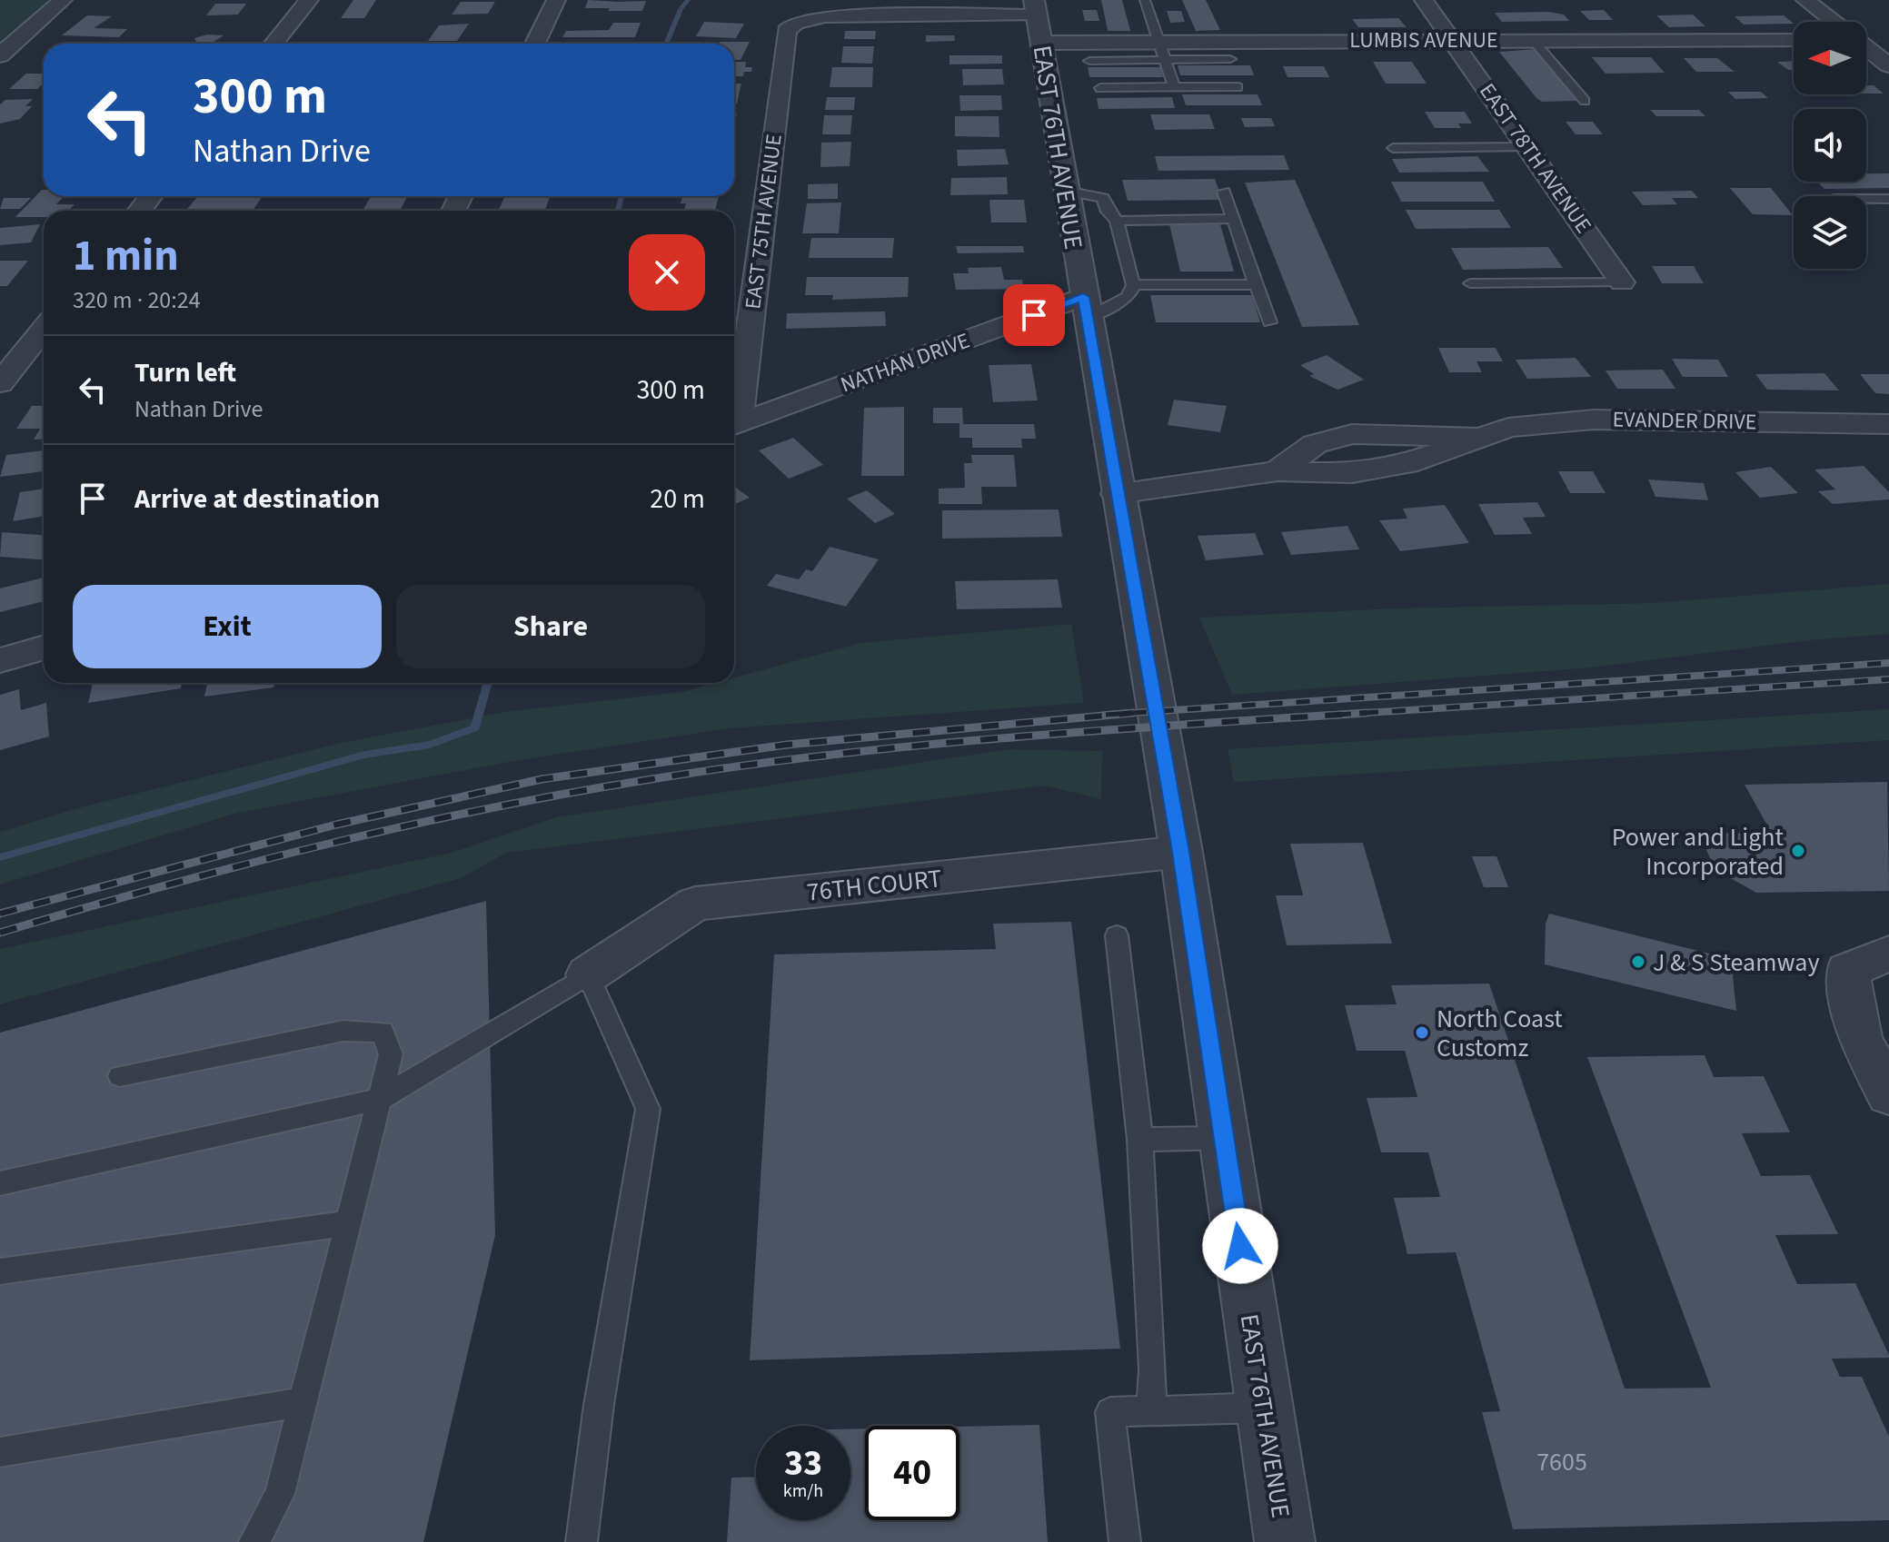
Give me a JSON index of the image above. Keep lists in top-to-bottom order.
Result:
{
  "streets": {
    "street": [
      "LUMBIS AVENUE",
      "EAST 76TH AVENUE",
      "EAST 78TH AVENUE",
      "EAST 75TH AVENUE",
      "NATHAN DRIVE",
      "EVANDER DRIVE",
      "76TH COURT"
    ]
  },
  "crossings": [
    ["LUMBIS AVENUE", "EAST 76TH AVENUE"],
    ["LUMBIS AVENUE", "EAST 78TH AVENUE"],
    ["EAST 76TH AVENUE", "EAST 75TH AVENUE"],
    ["EAST 76TH AVENUE", "NATHAN DRIVE"],
    ["EAST 76TH AVENUE", "EVANDER DRIVE"],
    ["EAST 76TH AVENUE", "76TH COURT"]
  ],
  "places": ["Power and Light Incorporated", "J & S Steamway", "North Coast Customz"],
  "house_numbers": ["7605"],
  "north": "left",
  "page": {
    "turn": ["300 m", "Nathan Drive"],
    "heading": ["1 min", "320 m · 20:24"],
    "list": [
      {
        "name": "Turn left",
        "note": "Nathan Drive",
        "value": "300 m"
      },
      {
        "name": "Arrive at destination",
        "value": "20 m"
      }
    ],
    "buttons": ["Exit", "Share"],
    "speed": "33 km/h",
    "limit": "40"
  }
}
